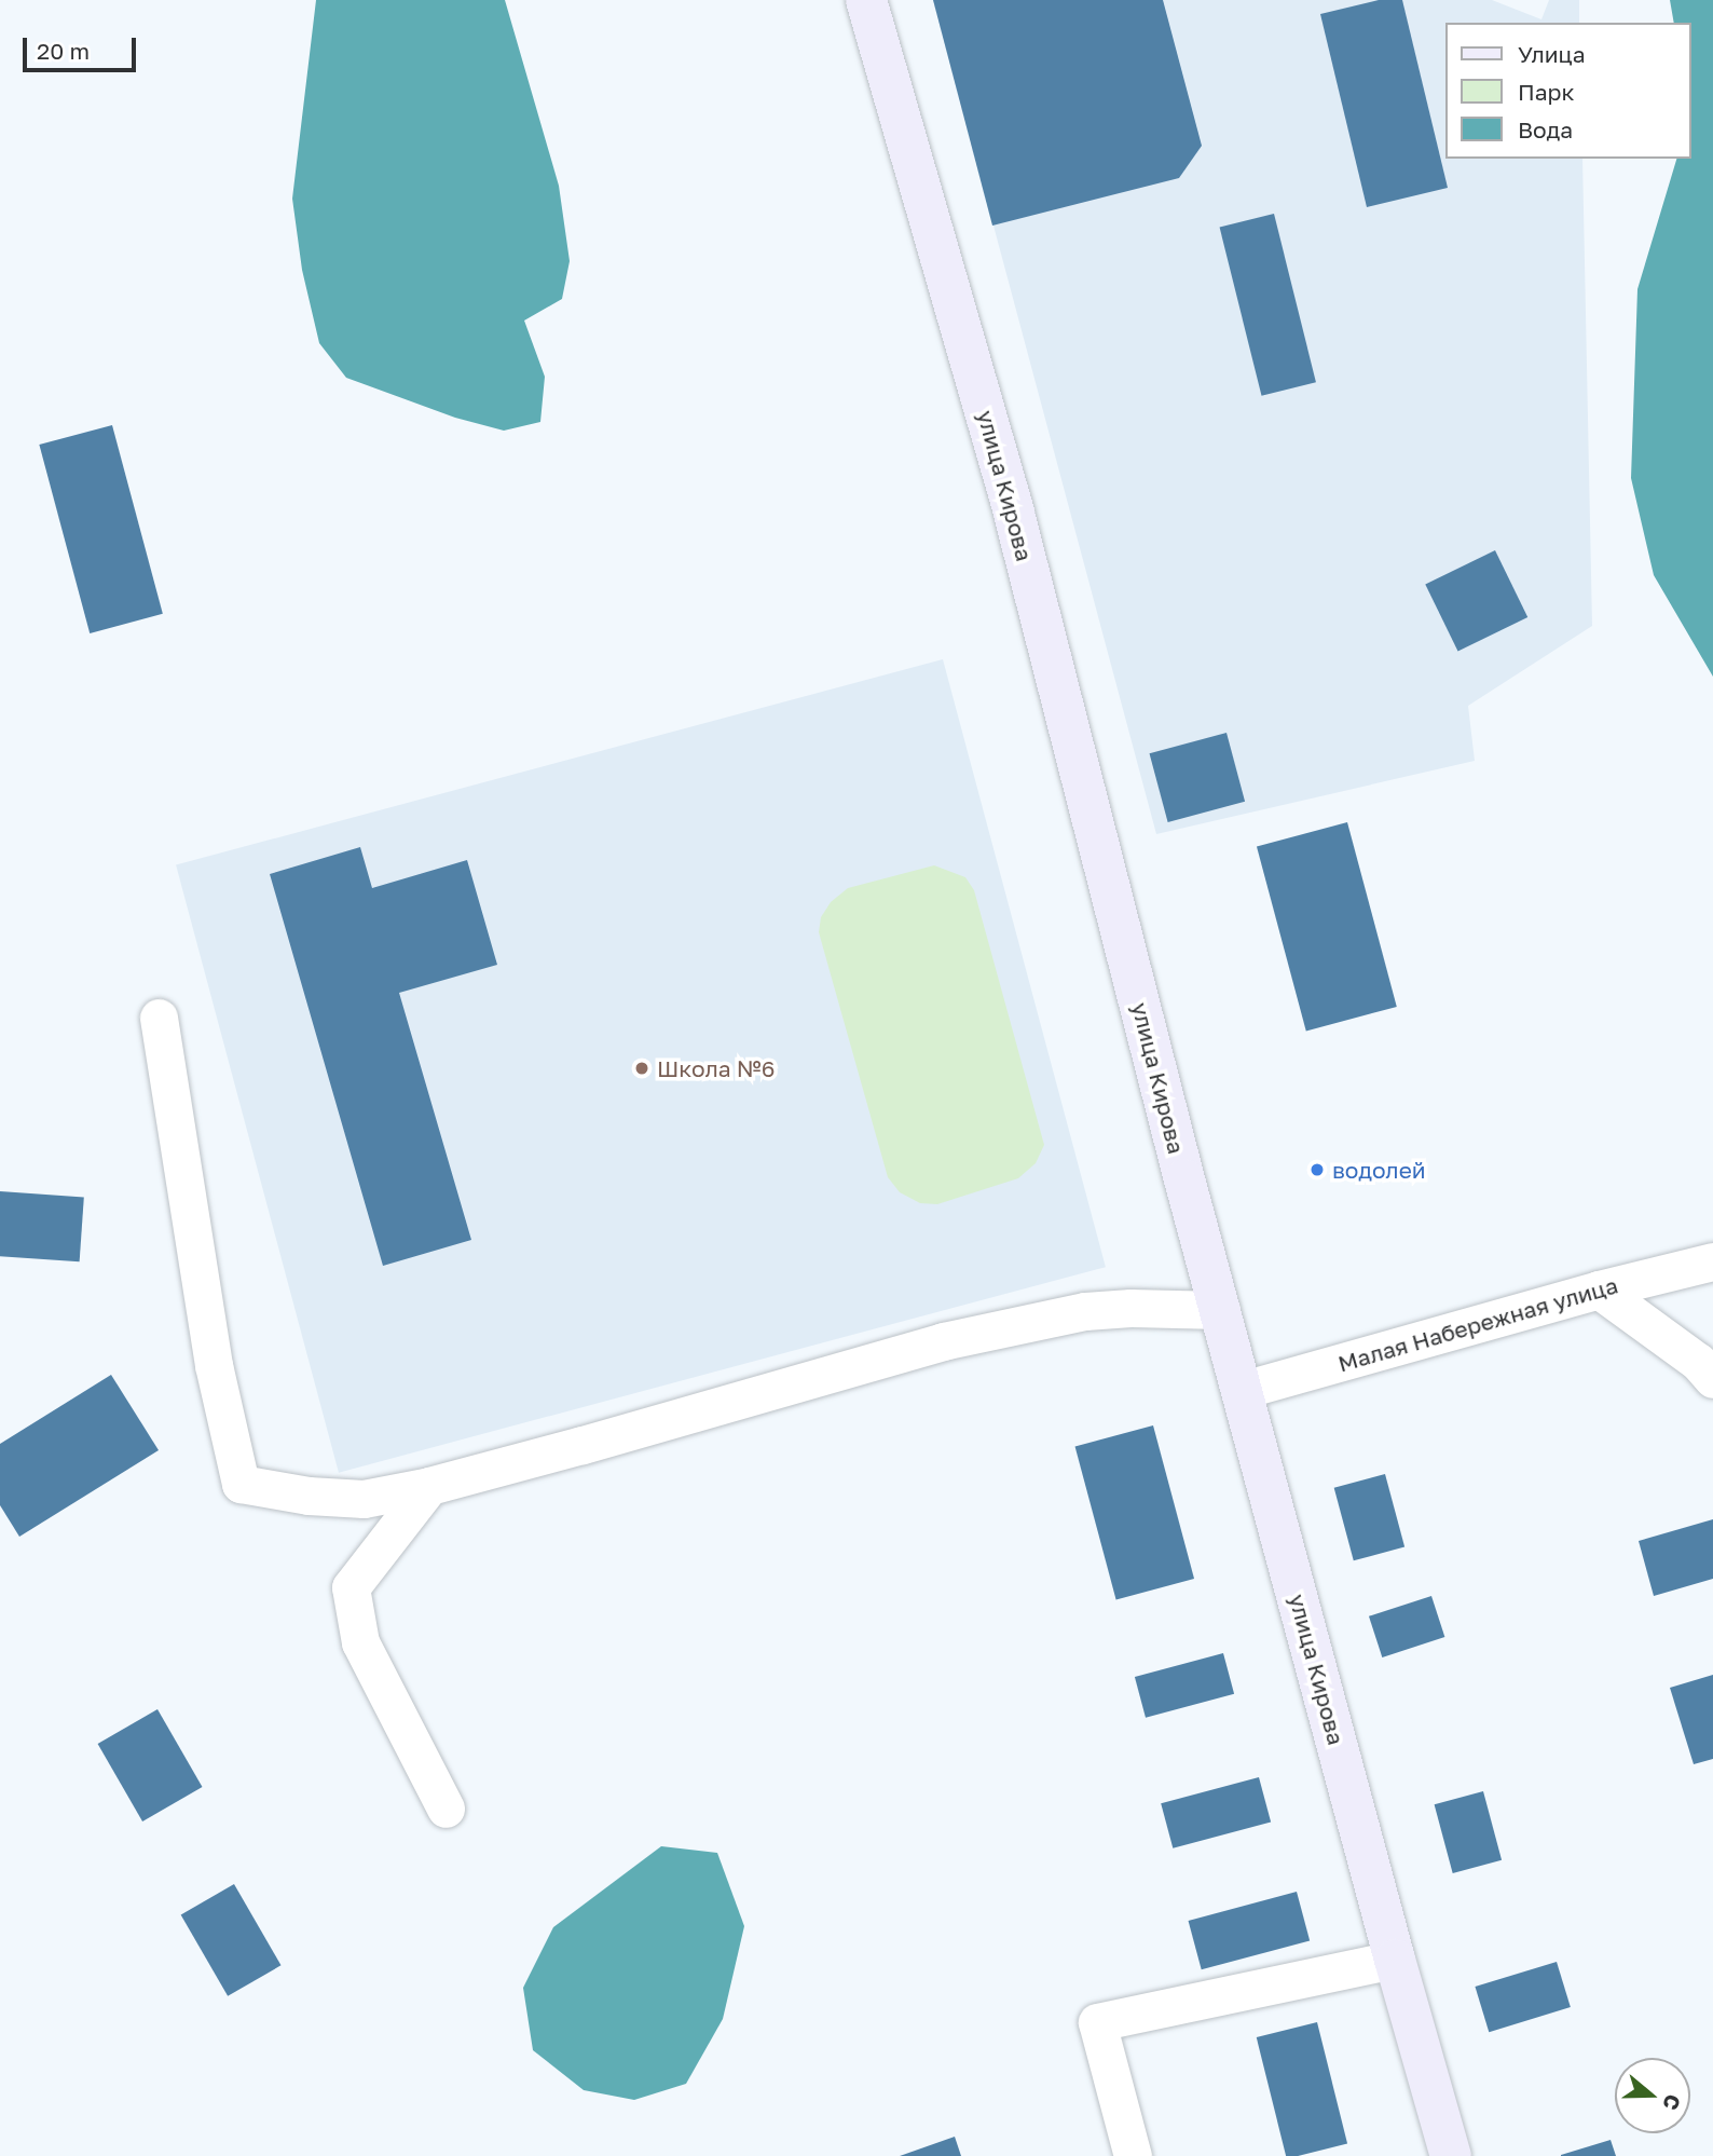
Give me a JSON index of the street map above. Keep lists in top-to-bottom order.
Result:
{
  "streets": {
    "street": ["улица Кирова", "Малая Набережная улица"]
  },
  "crossings": [
    ["улица Кирова", "Малая Набережная улица"]
  ],
  "places": ["Школа №6", "водолей"],
  "legend": ["Улица", "Парк", "Вода"],
  "scale_bar": "20 m",
  "north": "right"
}
